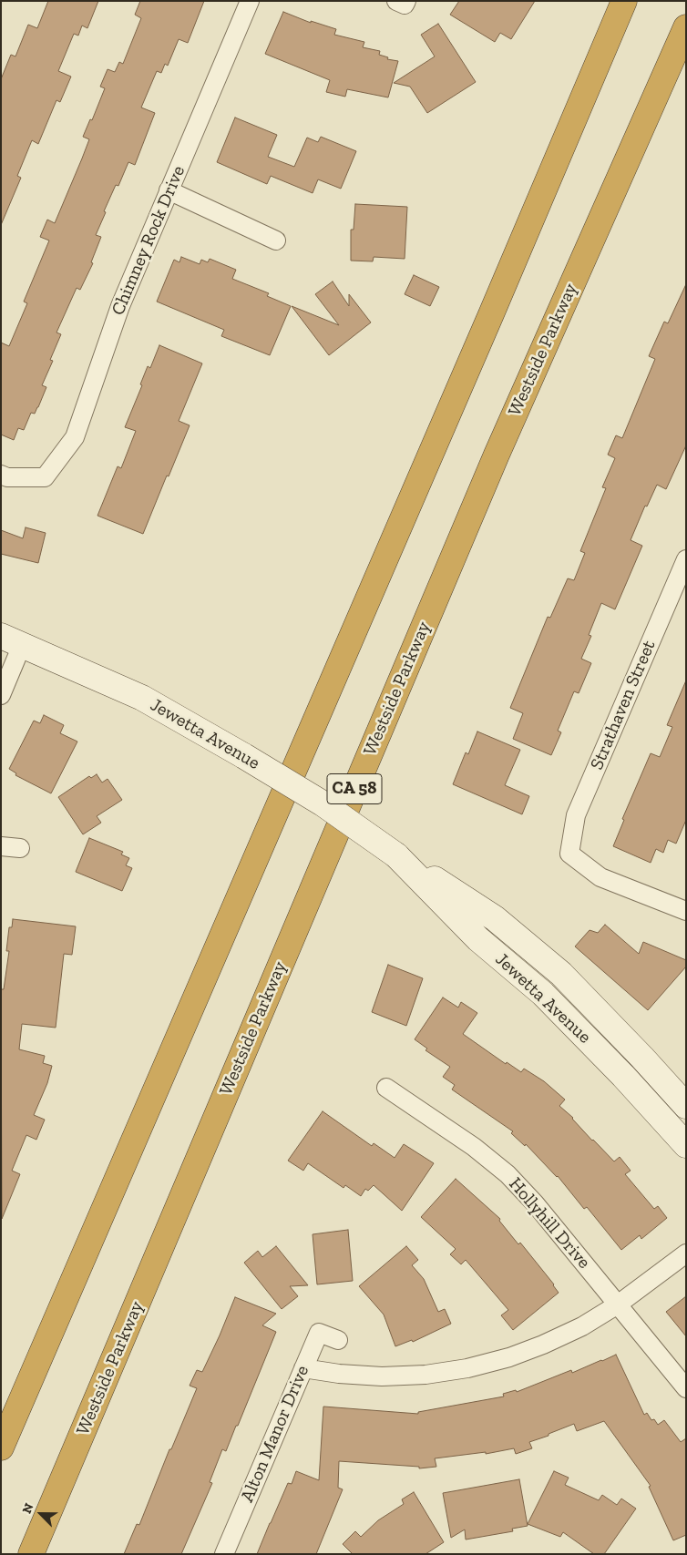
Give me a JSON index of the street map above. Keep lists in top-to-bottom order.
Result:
{
  "streets": {
    "highway": ["Westside Parkway", "CA 58"],
    "street": [
      "Chimney Rock Drive",
      "Strathaven Street",
      "Jewetta Avenue",
      "Hollyhill Drive",
      "Alton Manor Drive"
    ]
  },
  "north": "top left"
}
